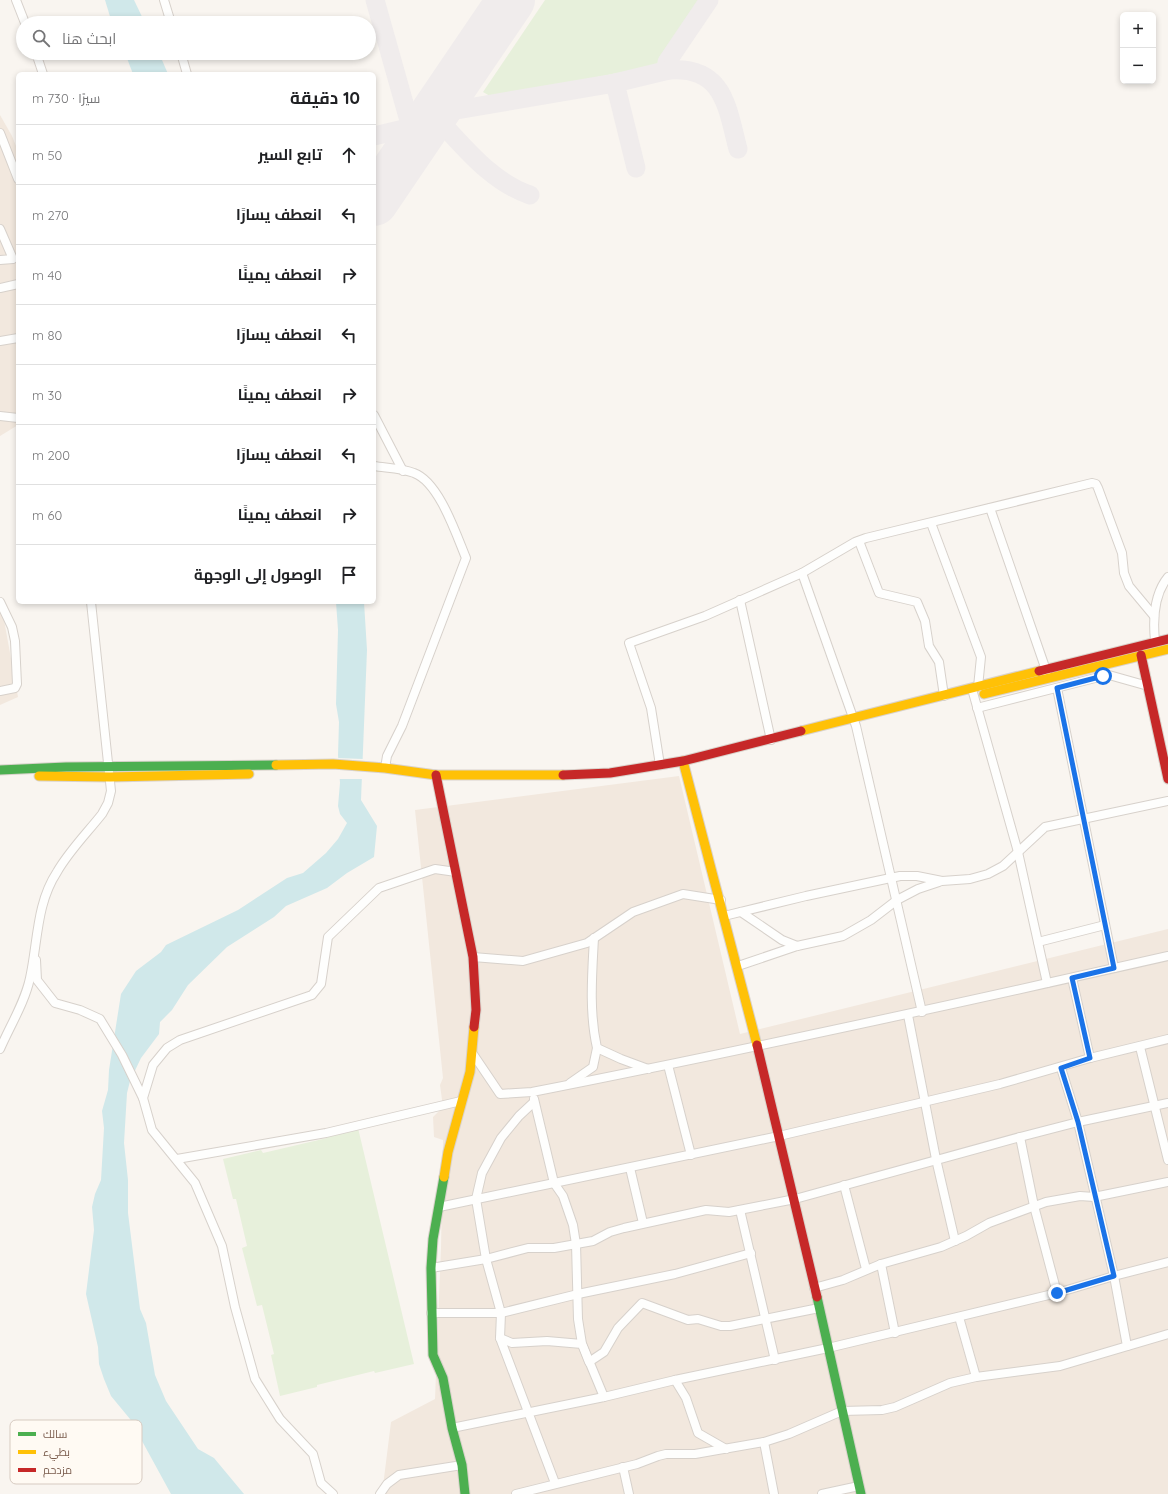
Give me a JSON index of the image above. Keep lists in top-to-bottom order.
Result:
{
  "legend": ["سالك", "بطيء", "مزدحم"],
  "page": {
    "map_buttons": ["+", "−"],
    "search": "ابحث هنا",
    "heading": ["10 دقيقة", "سيرًا · 730 m"],
    "list": [
      ["تابع السير", "50 m"],
      ["انعطف يسارًا", "270 m"],
      ["انعطف يمينًا", "40 m"],
      ["انعطف يسارًا", "80 m"],
      ["انعطف يمينًا", "30 m"],
      ["انعطف يسارًا", "200 m"],
      ["انعطف يمينًا", "60 m"],
      "الوصول إلى الوجهة"
    ]
  }
}
